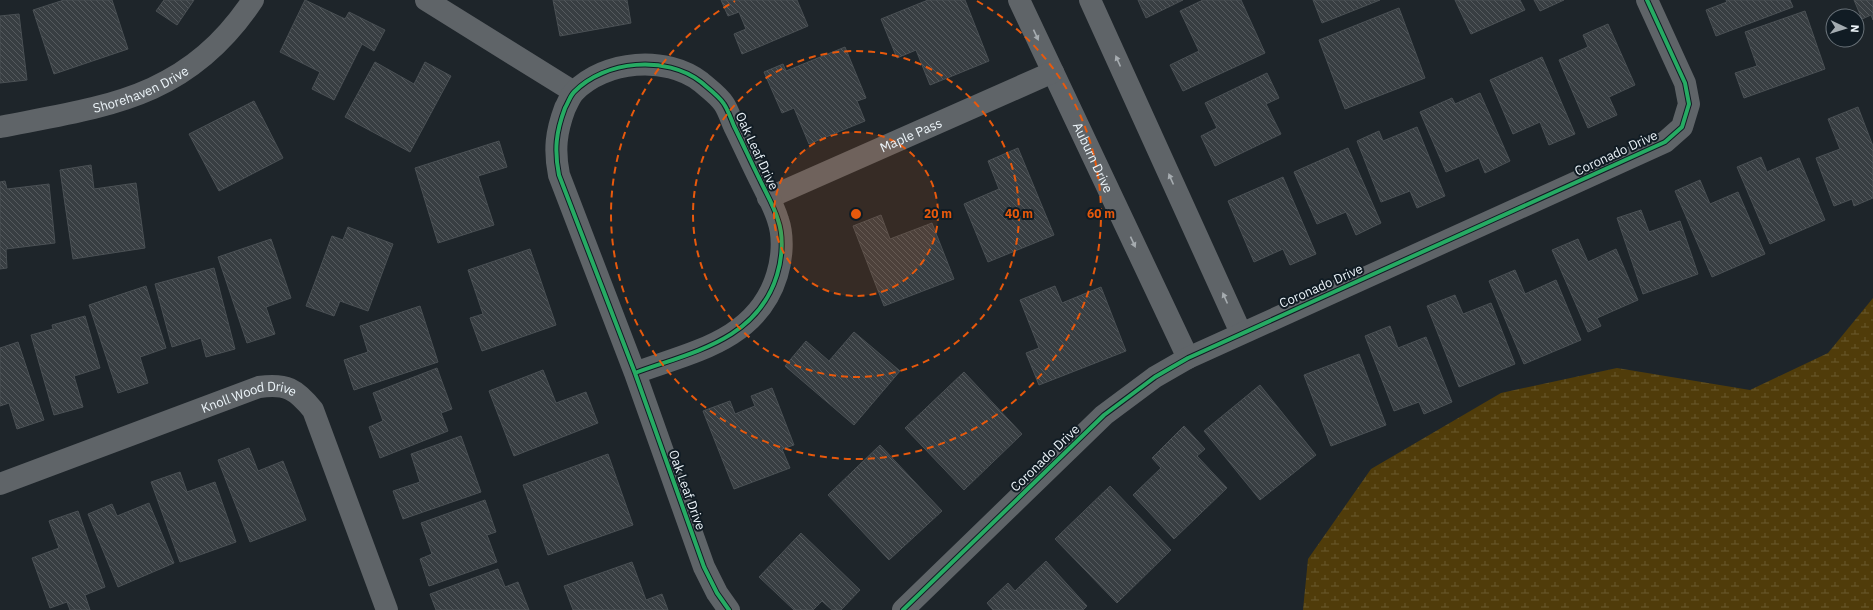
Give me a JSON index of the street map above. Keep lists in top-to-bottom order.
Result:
{
  "streets": {
    "street": [
      "Shorehaven Drive",
      "Maple Pass",
      "Oak Leaf Drive",
      "Coronado Drive",
      "Auburn Drive",
      "Knoll Wood Drive"
    ]
  },
  "crossings": [
    ["Maple Pass", "Oak Leaf Drive"],
    ["Maple Pass", "Auburn Drive"],
    ["Coronado Drive", "Auburn Drive"]
  ],
  "north": "right",
  "rings": ["20 m", "40 m", "60 m"]
}
